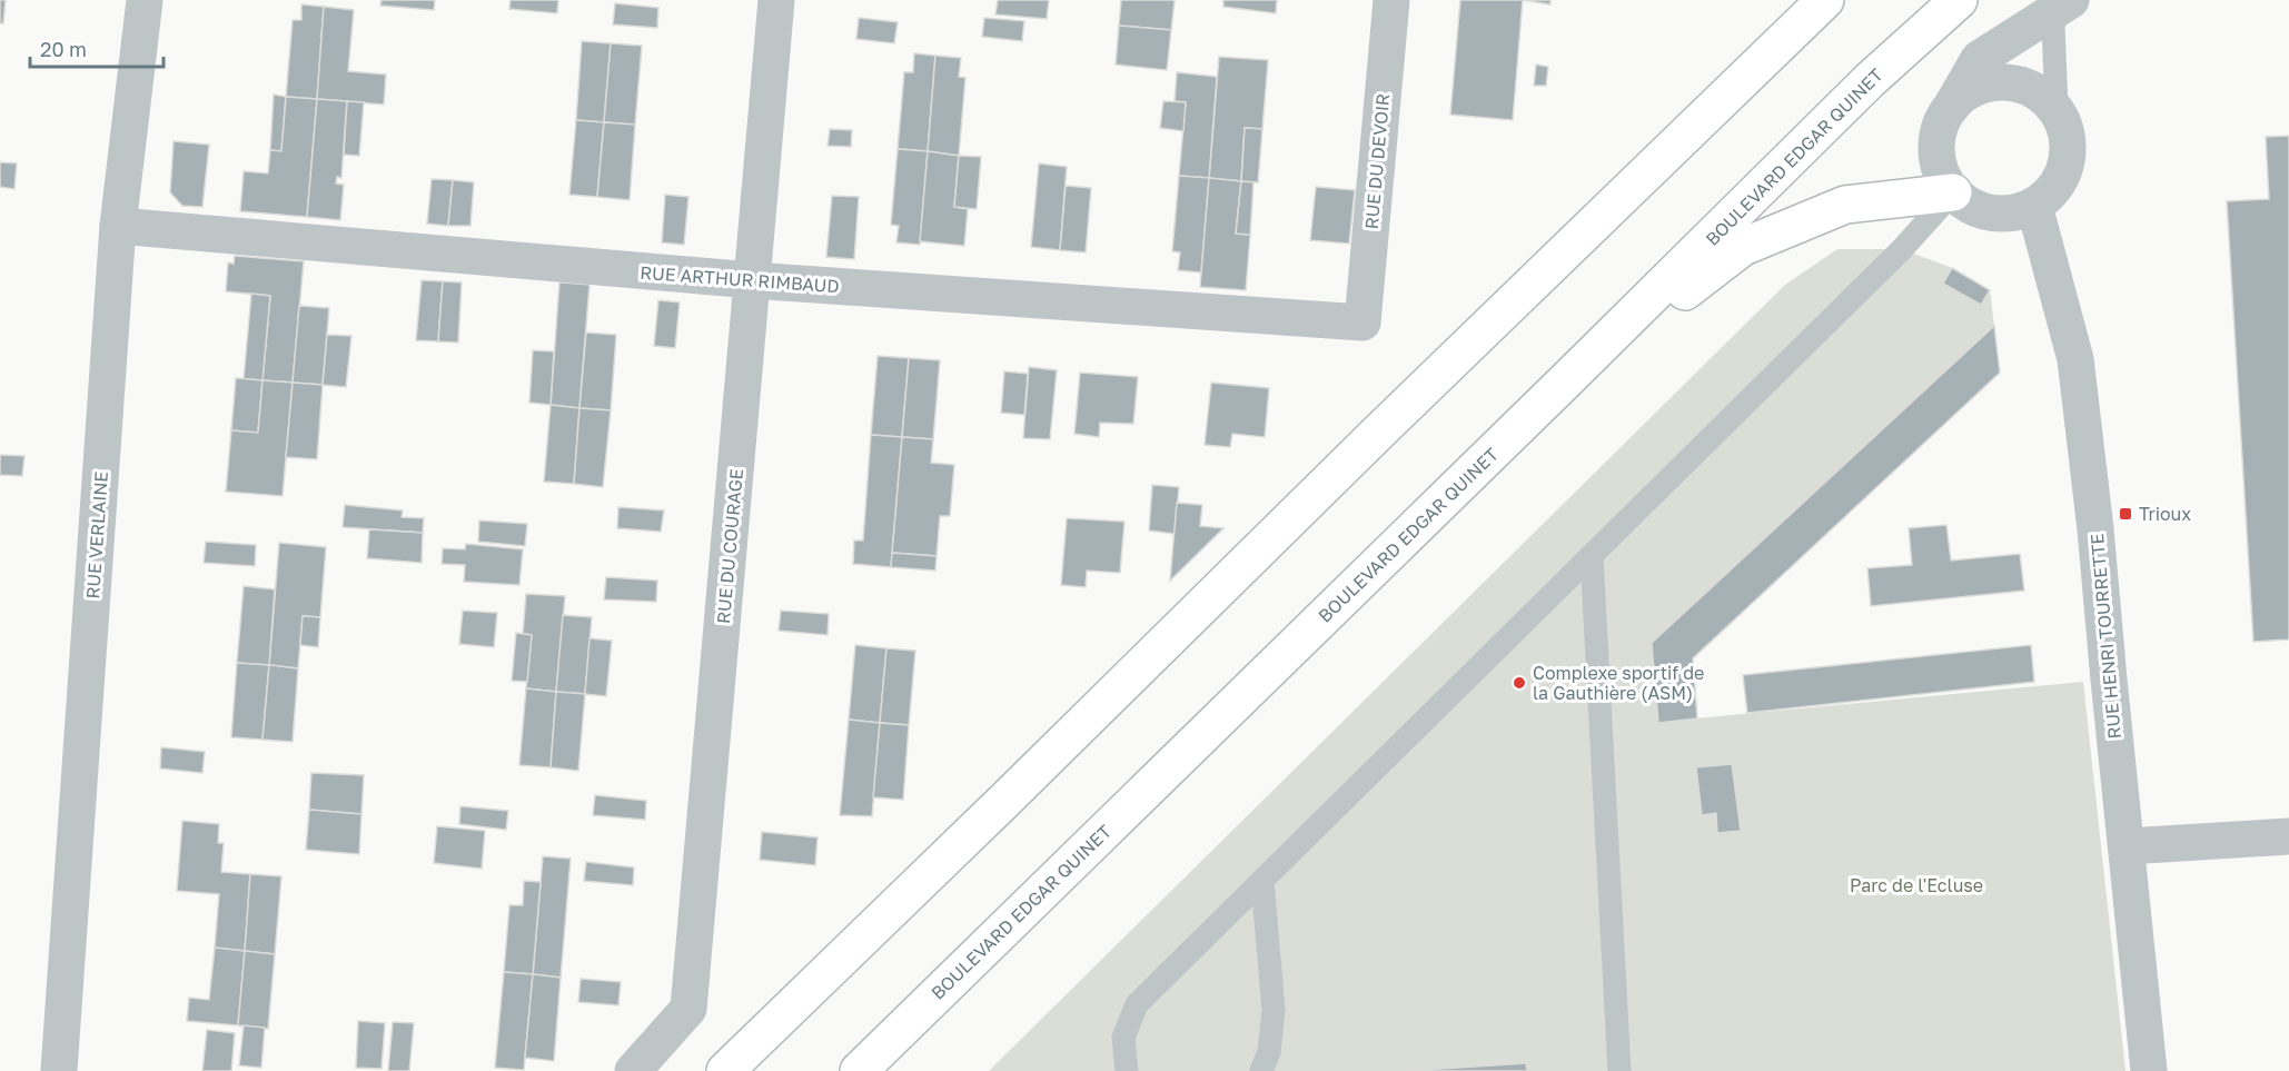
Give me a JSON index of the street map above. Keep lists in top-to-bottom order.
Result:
{
  "streets": {
    "main road": ["BOULEVARD EDGAR QUINET"],
    "street": [
      "RUE DU DEVOIR",
      "RUE ARTHUR RIMBAUD",
      "RUE VERLAINE",
      "RUE DU COURAGE",
      "RUE HENRI TOURRETTE"
    ]
  },
  "crossings": [
    ["RUE DU DEVOIR", "RUE ARTHUR RIMBAUD"],
    ["RUE ARTHUR RIMBAUD", "RUE VERLAINE"],
    ["RUE ARTHUR RIMBAUD", "RUE DU COURAGE"]
  ],
  "parks": ["Parc de l'Ecluse"],
  "places": {
    "transit": ["Trioux"],
    "other": ["Complexe sportif de la Gauthière (ASM)"]
  },
  "scale_bar": "20 m"
}
